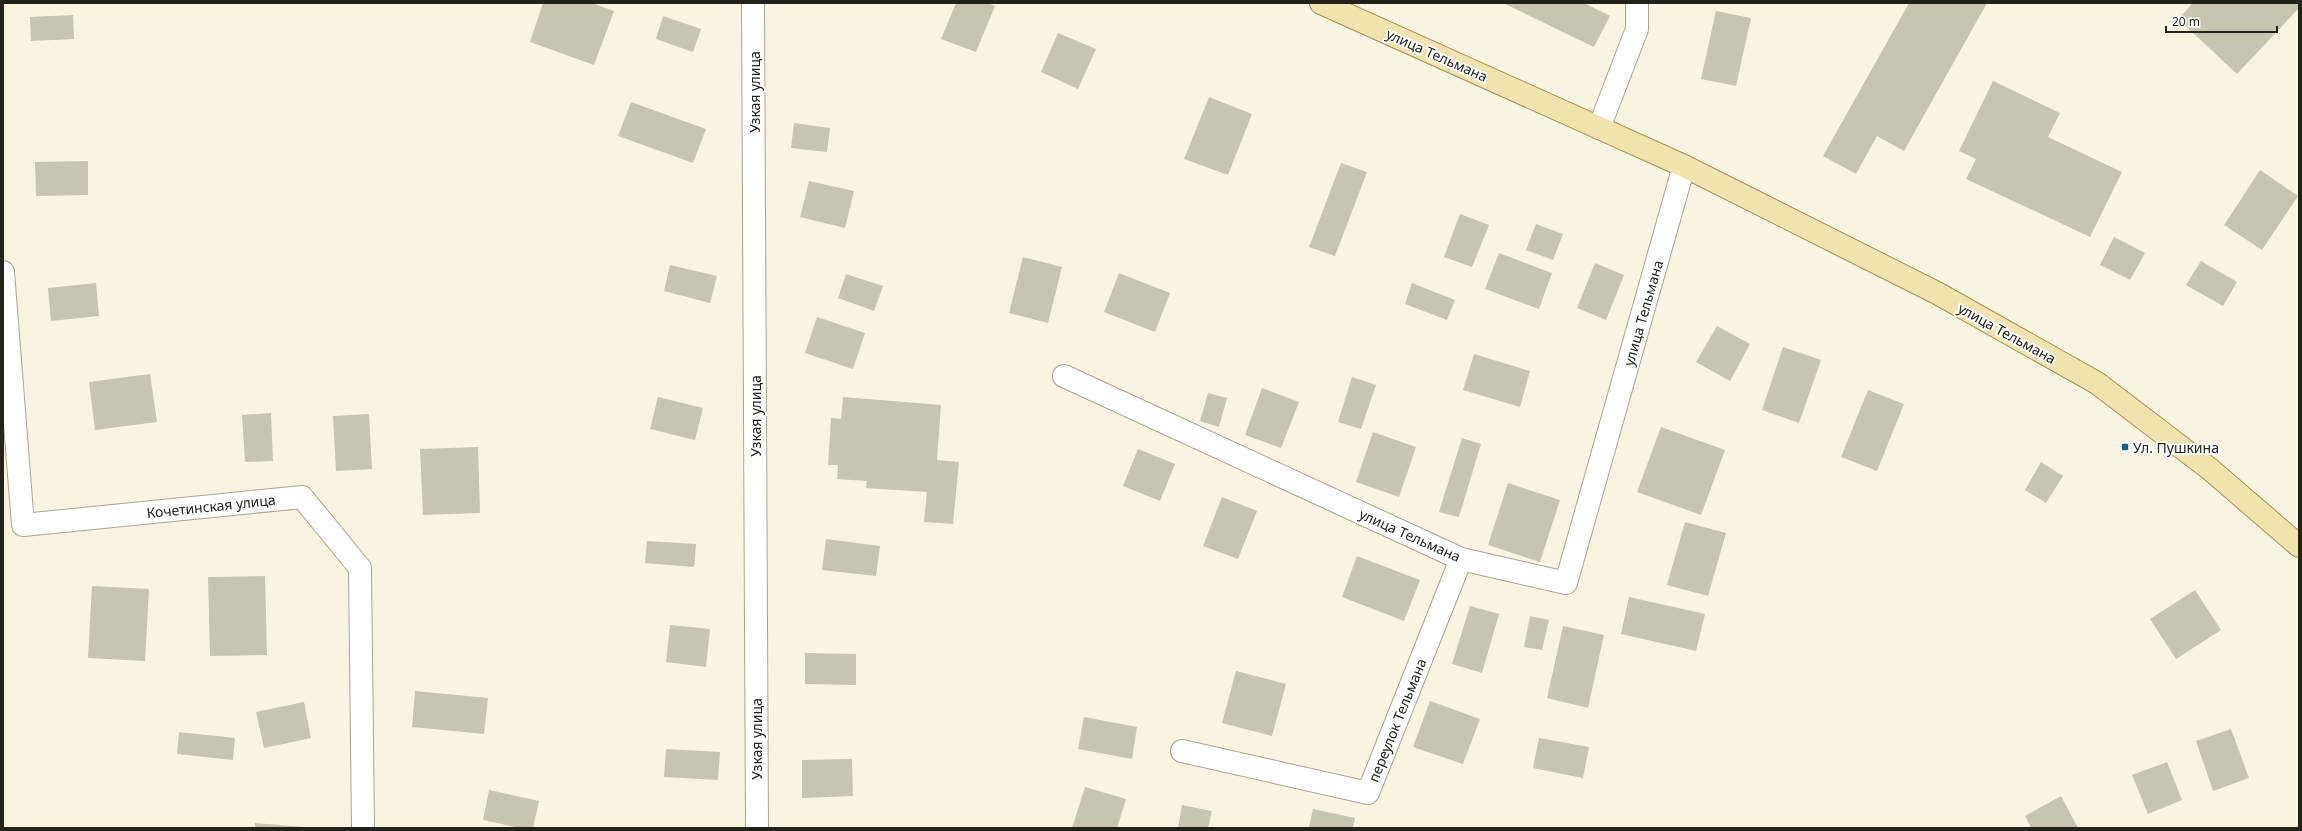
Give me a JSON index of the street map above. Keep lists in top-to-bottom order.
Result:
{
  "streets": {
    "main road": ["улица Тельмана"],
    "street": ["Узкая улица", "Кочетинская улица", "переулок Тельмана"]
  },
  "crossings": [
    ["улица Тельмана", "переулок Тельмана"]
  ],
  "places": {
    "transit": ["Ул. Пушкина"]
  },
  "scale_bar": "20 m"
}
